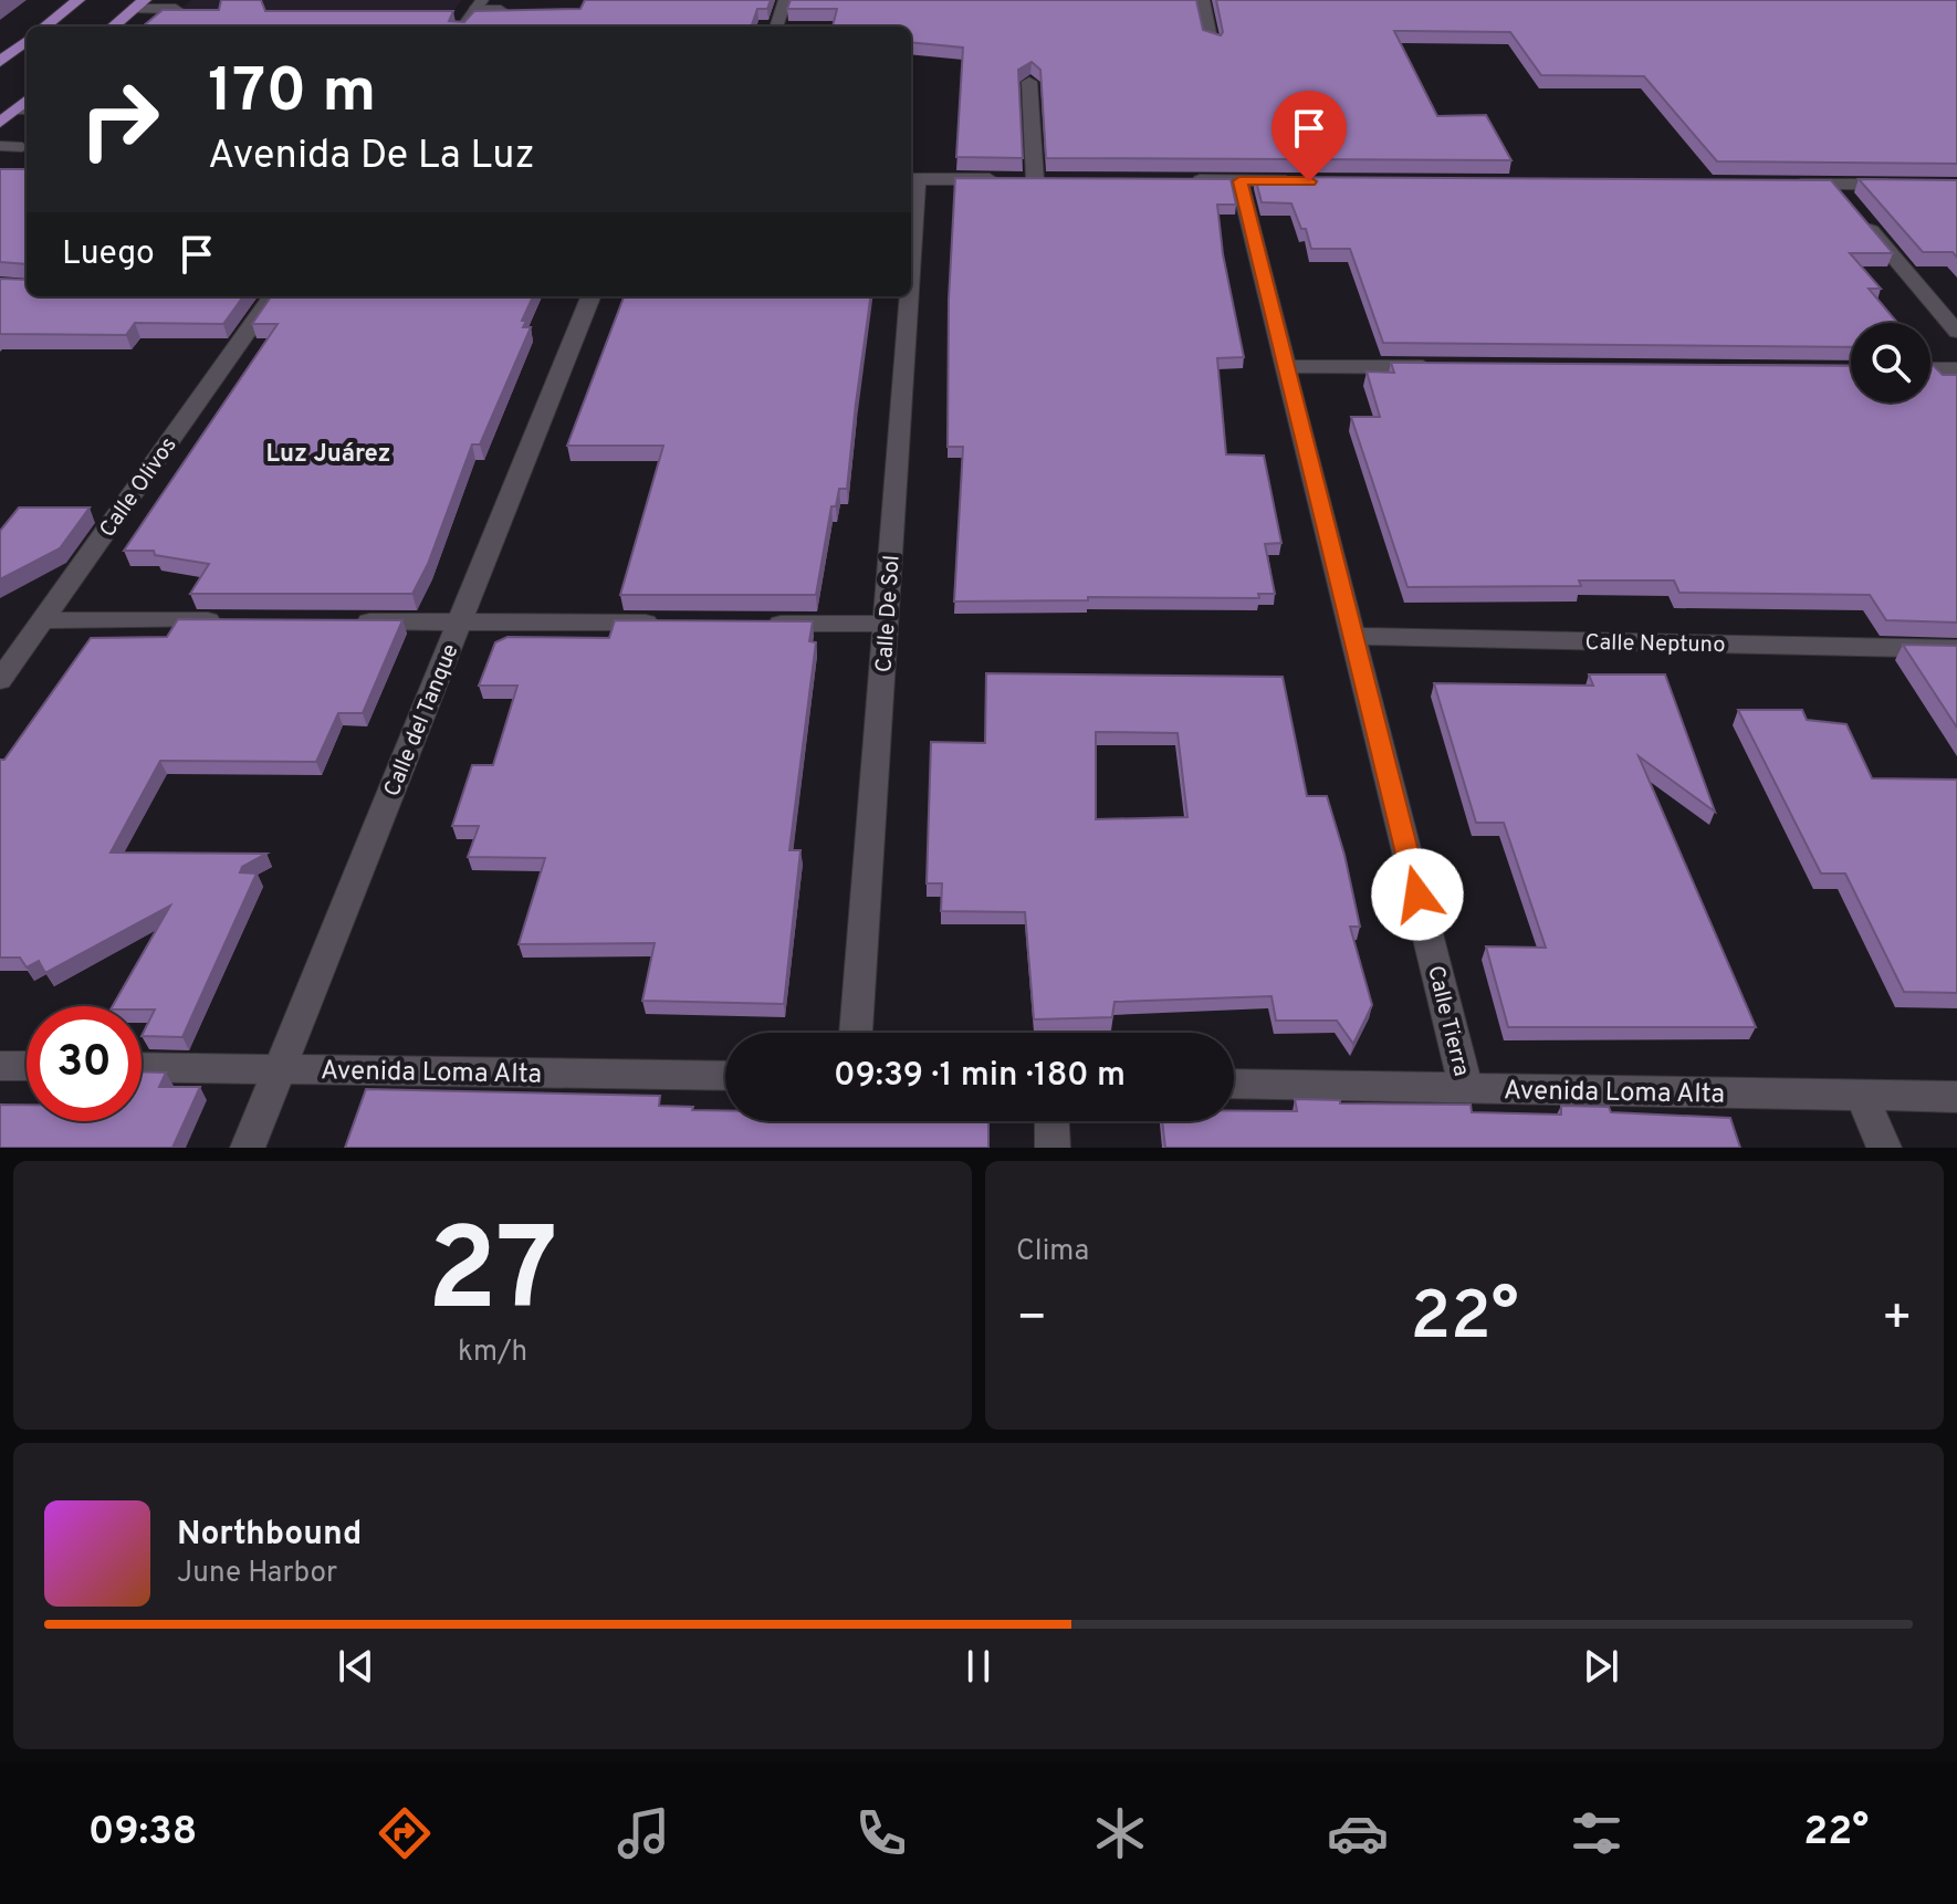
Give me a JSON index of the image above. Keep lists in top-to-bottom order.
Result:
{
  "streets": {
    "street": [
      "Calle Olivos",
      "Calle De Sol",
      "Calle Neptuno",
      "Calle del Tanque",
      "Calle Tierra",
      "Avenida Loma Alta"
    ]
  },
  "crossings": [
    ["Calle Neptuno", "Calle Tierra"],
    ["Calle del Tanque", "Avenida Loma Alta"],
    ["Calle Tierra", "Avenida Loma Alta"]
  ],
  "districts": ["Luz Juárez"],
  "page": {
    "turn": ["170 m", "Avenida De La Luz"],
    "then": "Luego",
    "limit": "30",
    "trip": "09:39 · 1 min · 180 m",
    "tile": [
      ["27", "km/h"],
      "Clima"
    ],
    "heat": ["−", "22°", "+"],
    "song": ["Northbound", "June Harbor"],
    "tabs": ["09:38", "22°"]
  }
}
